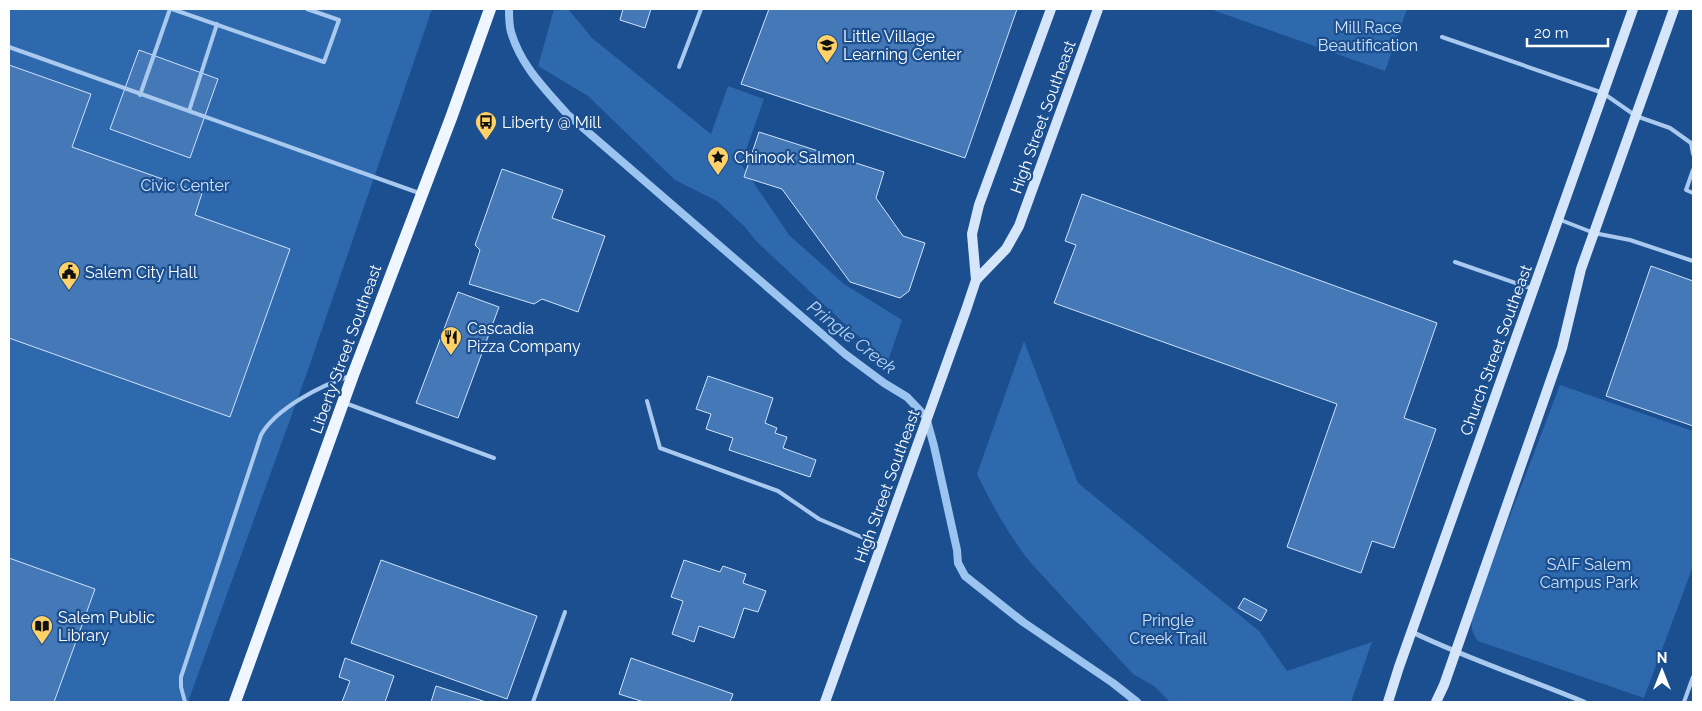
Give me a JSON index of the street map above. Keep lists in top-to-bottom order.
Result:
{
  "streets": {
    "main road": ["Liberty Street Southeast"],
    "street": ["High Street Southeast", "Church Street Southeast"]
  },
  "water": ["Pringle Creek"],
  "parks": [
    "Mill Race Beautification",
    "Civic Center",
    "SAIF Salem Campus Park",
    "Pringle Creek Trail"
  ],
  "places": {
    "school or university": ["Little Village Learning Center"],
    "bus stop": ["Liberty @ Mill"],
    "place": ["Chinook Salmon"],
    "public building": ["Salem City Hall"],
    "restaurant": ["Cascadia Pizza Company"],
    "library": ["Salem Public Library"]
  },
  "scale_bar": "20 m",
  "north": "top"
}
